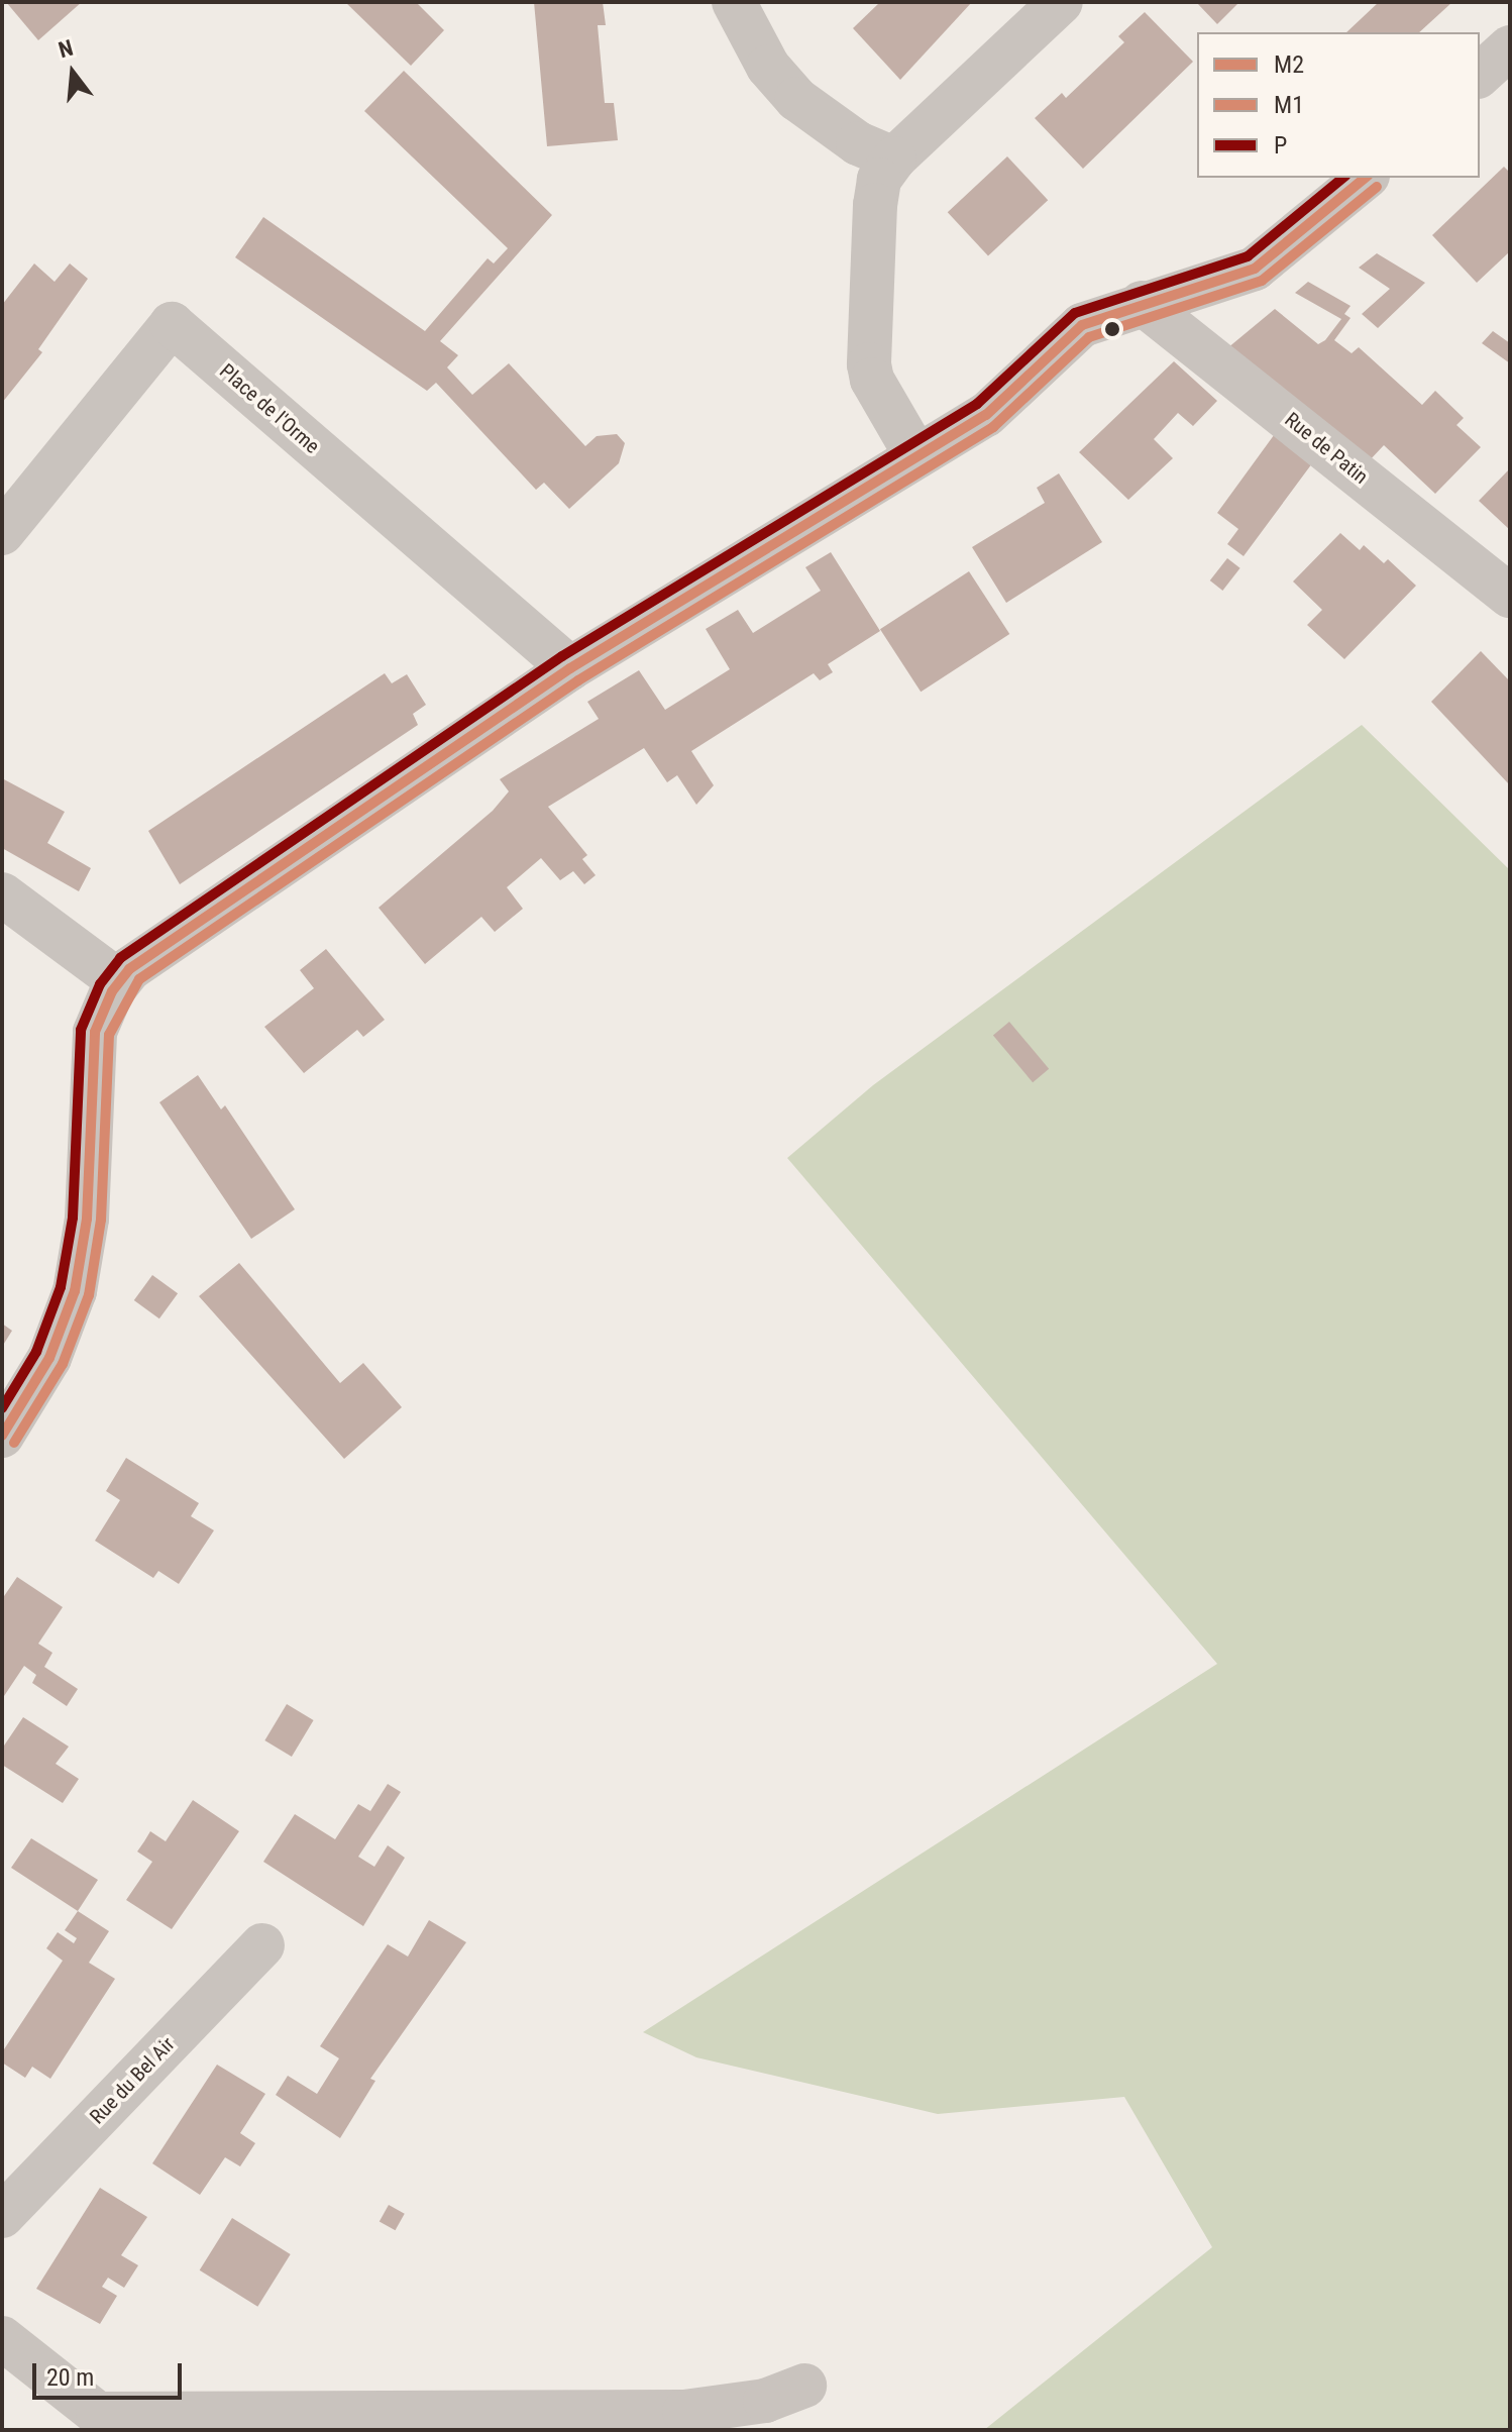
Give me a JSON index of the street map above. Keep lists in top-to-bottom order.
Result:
{
  "streets": {
    "street": ["Place de l'Orme", "Rue de Patin", "Rue du Bel Air"]
  },
  "lines": ["transit line M2", "transit line P", "transit line M1"],
  "legend": ["M2", "M1", "P"],
  "scale_bar": "20 m",
  "north": "top"
}
